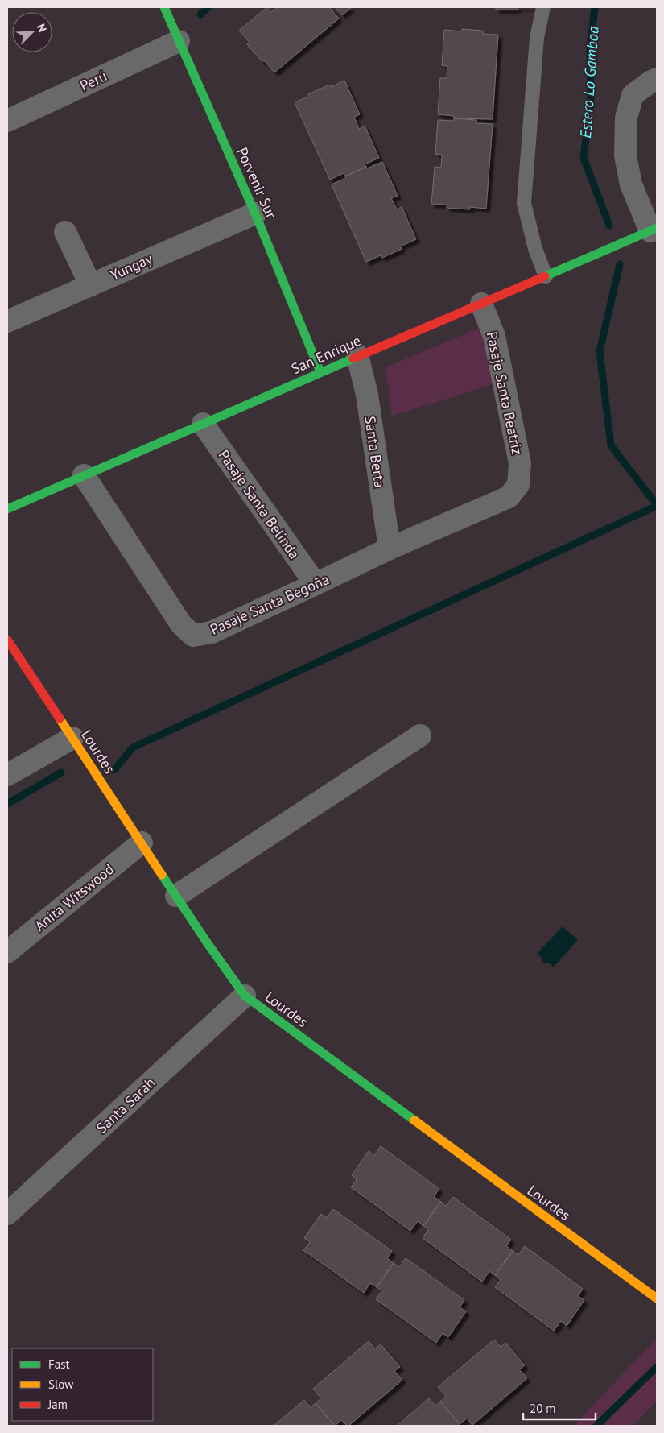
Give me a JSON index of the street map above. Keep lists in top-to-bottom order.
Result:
{
  "streets": {
    "main road": ["Porvenir Sur", "San Enrique", "Lourdes"],
    "street": [
      "Perú",
      "Yungay",
      "Pasaje Santa Beatriz",
      "Santa Berta",
      "Pasaje Santa Belinda",
      "Pasaje Santa Begoña",
      "Anita Witswood",
      "Santa Sarah"
    ]
  },
  "crossings": [
    ["Perú", "Porvenir Sur"],
    ["Porvenir Sur", "Yungay"],
    ["Porvenir Sur", "San Enrique"],
    ["San Enrique", "Pasaje Santa Beatriz"],
    ["San Enrique", "Santa Berta"],
    ["San Enrique", "Pasaje Santa Belinda"],
    ["San Enrique", "Pasaje Santa Begoña"],
    ["Pasaje Santa Beatriz", "Pasaje Santa Begoña"],
    ["Santa Berta", "Pasaje Santa Begoña"],
    ["Pasaje Santa Belinda", "Pasaje Santa Begoña"],
    ["Lourdes", "Anita Witswood"],
    ["Lourdes", "Santa Sarah"]
  ],
  "water": ["Estero Lo Gamboa"],
  "legend": ["Fast", "Slow", "Jam"],
  "scale_bar": "20 m",
  "north": "top right"
}
